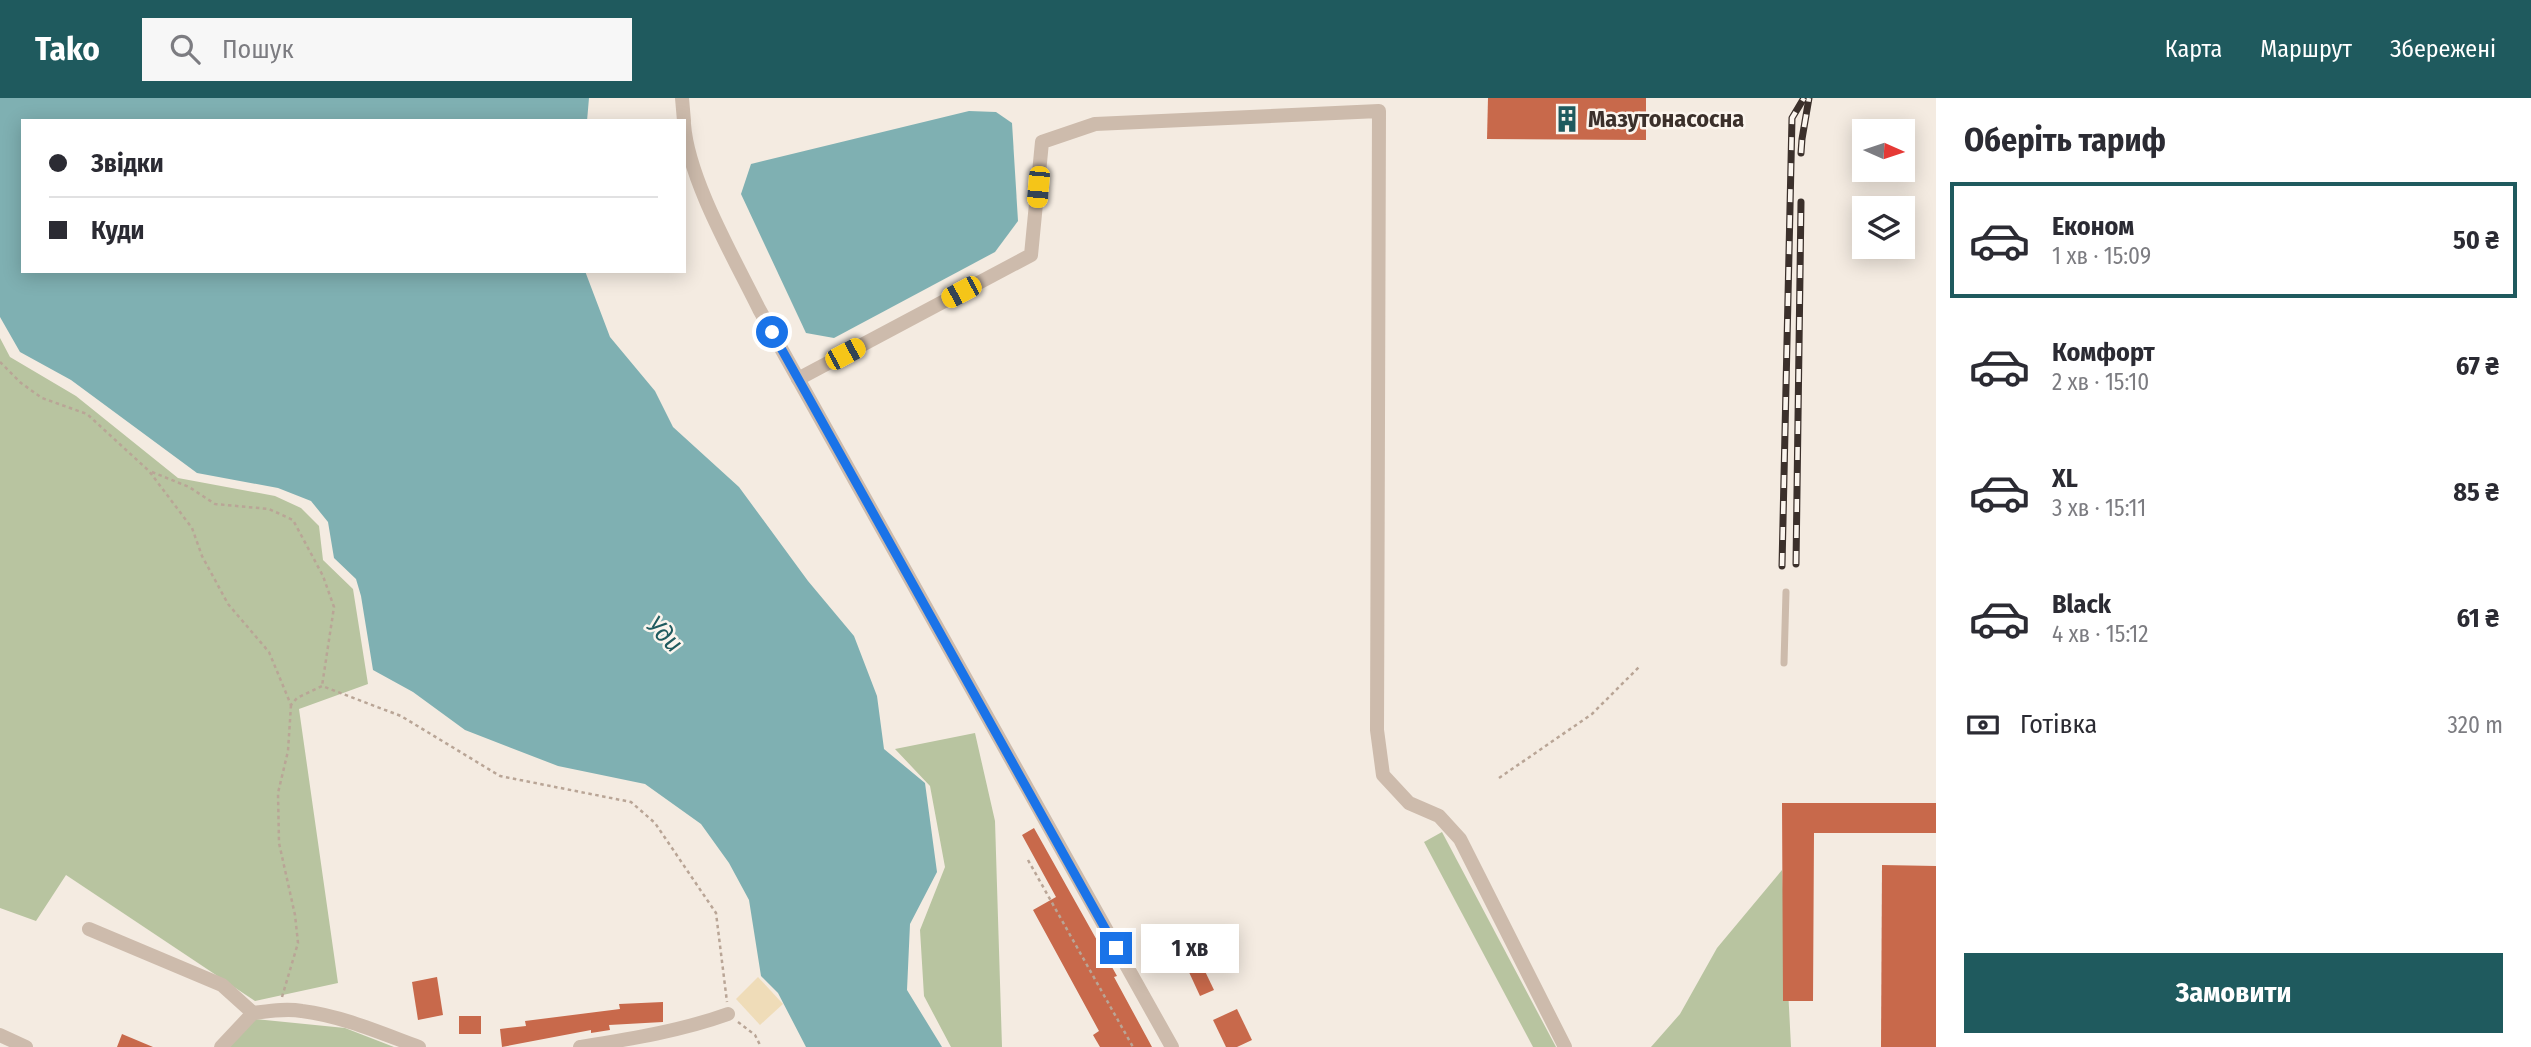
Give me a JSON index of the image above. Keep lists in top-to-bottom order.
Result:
{
  "water": ["Уди"],
  "places": {
    "building": ["Мазутонасосна"]
  },
  "north": "right",
  "page": {
    "header": "Tako",
    "search": "Пошук",
    "nav": ["Карта", "Маршрут", "Збережені"],
    "heading": "Оберіть тариф",
    "banner": ["Звідки", "Куди"],
    "list": [
      {
        "name": "Економ",
        "note": "1 хв · 15:09",
        "value": "50 ₴"
      },
      {
        "name": "Комфорт",
        "note": "2 хв · 15:10",
        "value": "67 ₴"
      },
      {
        "name": "XL",
        "note": "3 хв · 15:11",
        "value": "85 ₴"
      },
      {
        "name": "Black",
        "note": "4 хв · 15:12",
        "value": "61 ₴"
      }
    ],
    "pay": ["Готівка", "320 m"],
    "bubble": "1 хв",
    "buttons": "Замовити"
  }
}
